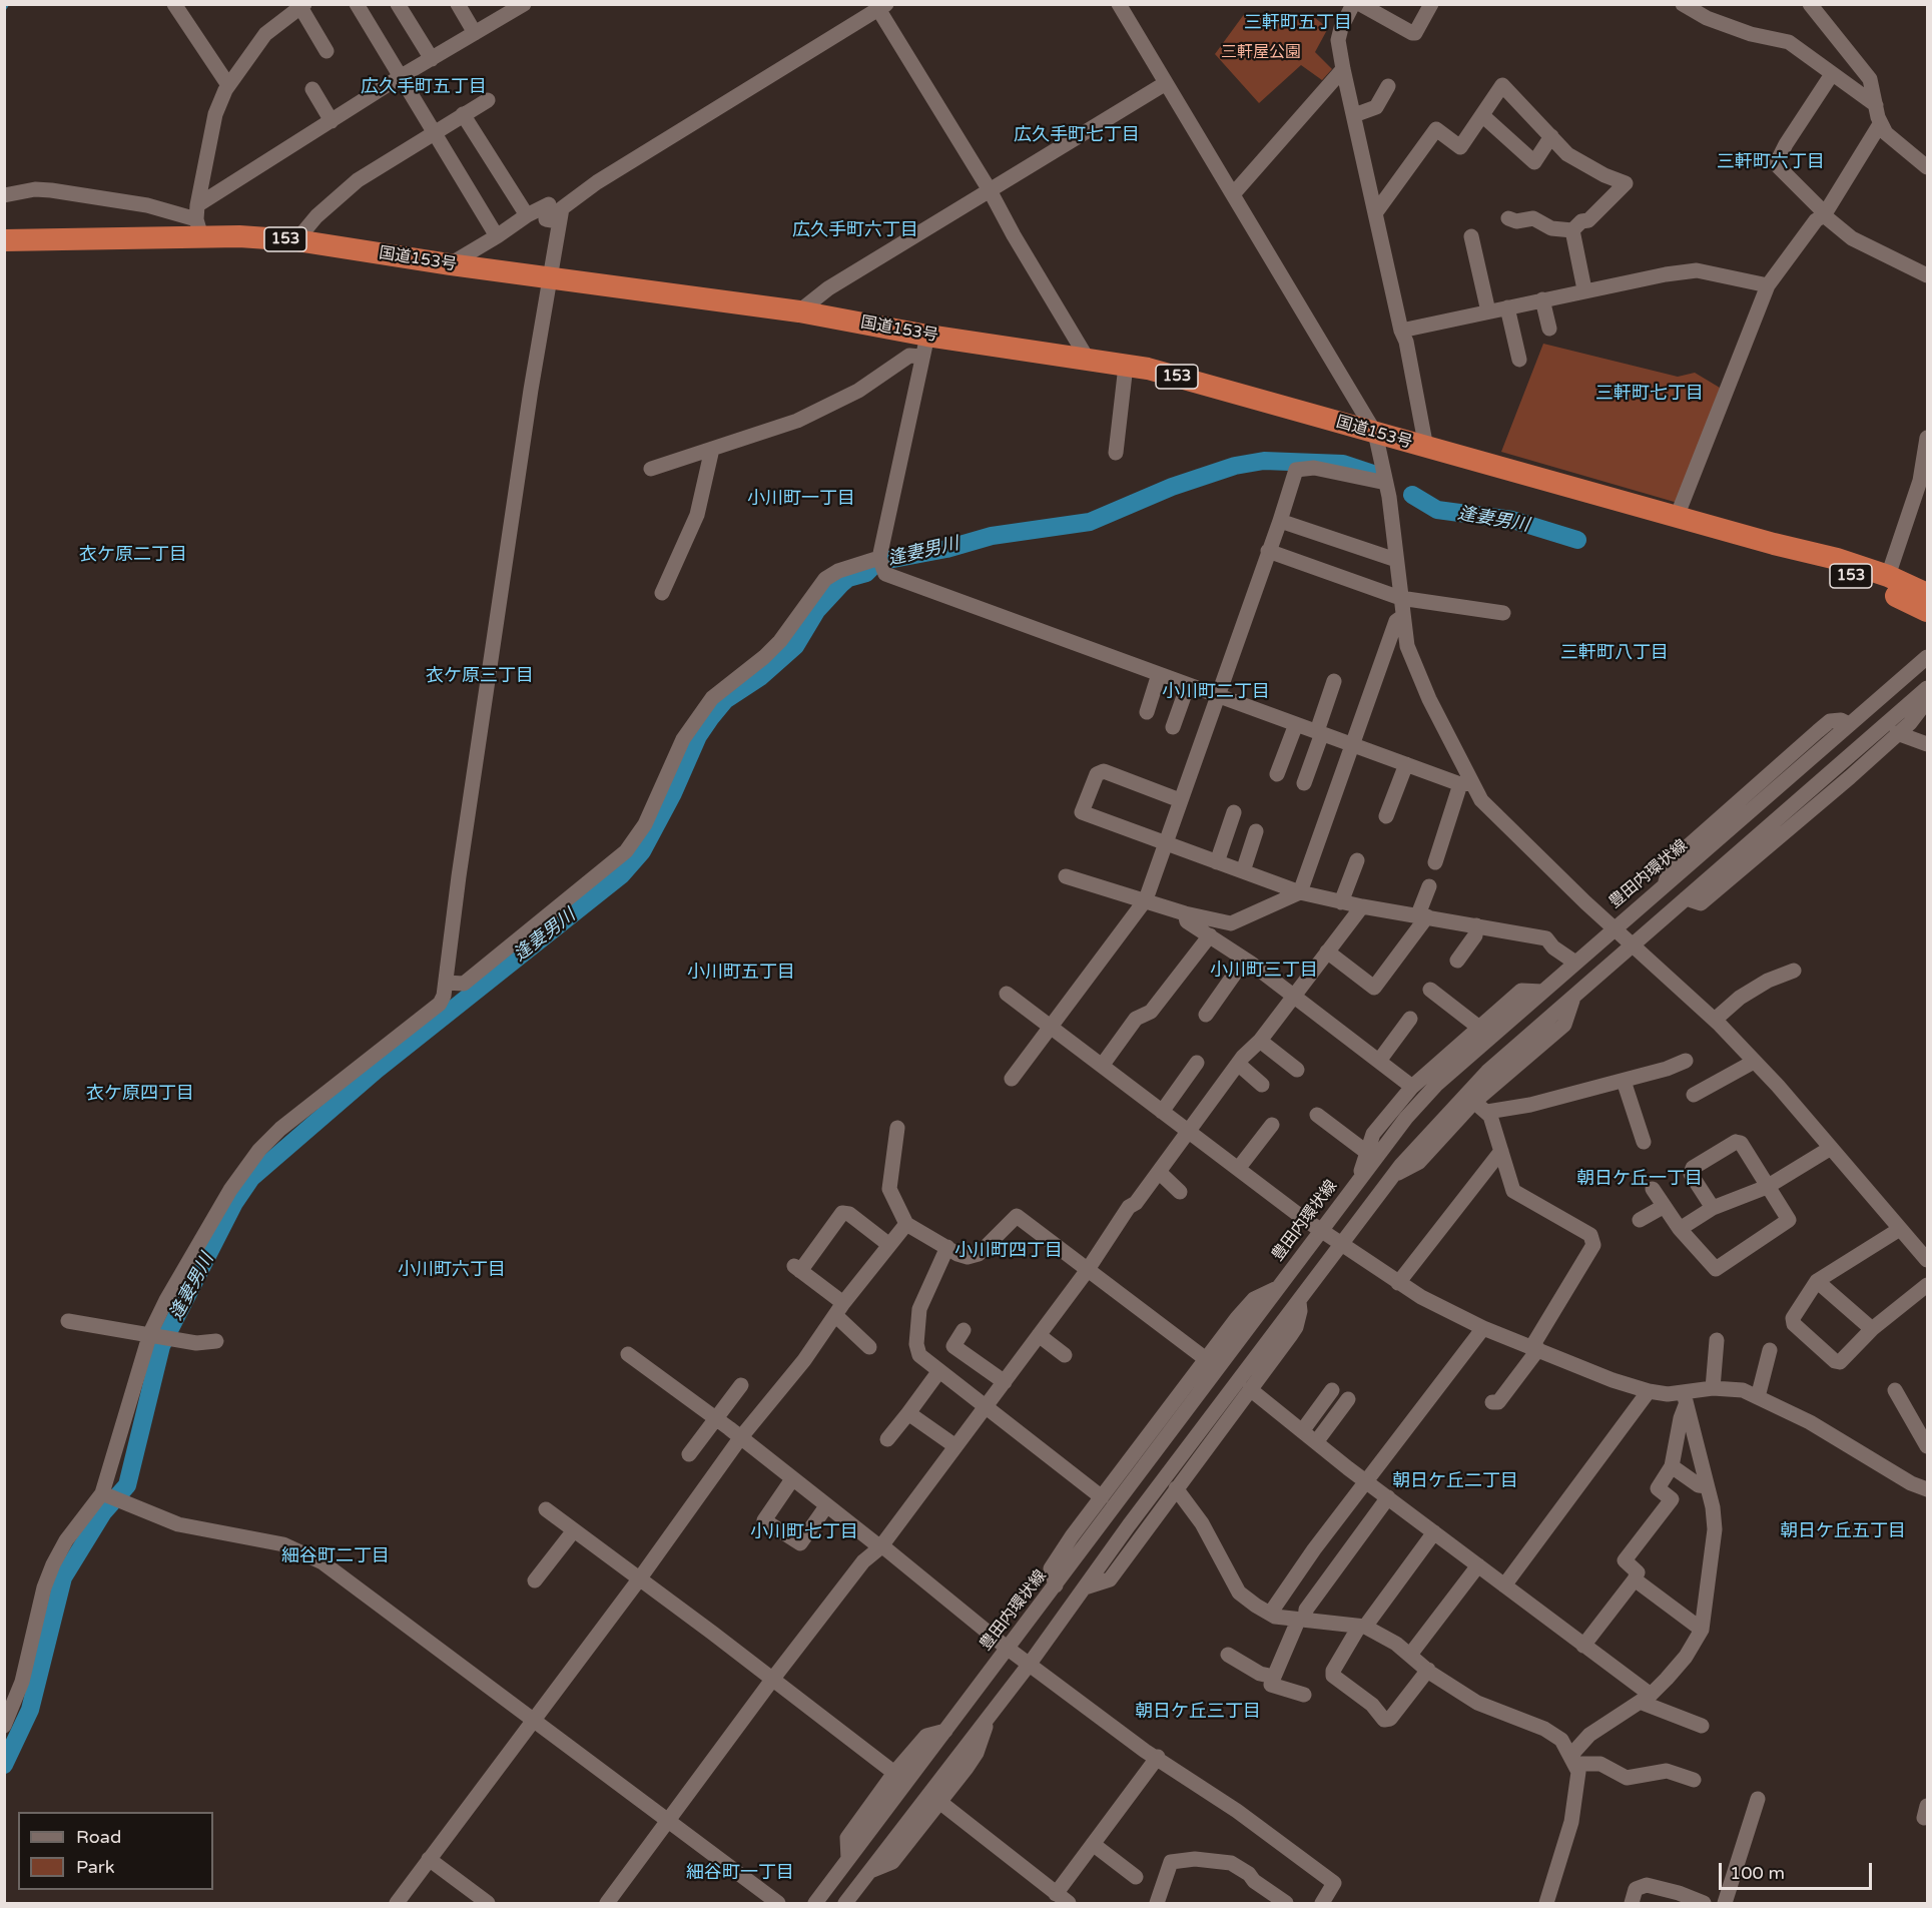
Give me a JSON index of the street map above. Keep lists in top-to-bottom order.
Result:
{
  "streets": {
    "highway": ["153", "国道153号"],
    "street": ["豊田内環状線"]
  },
  "districts": [
    "三軒町五丁目",
    "広久手町五丁目",
    "広久手町七丁目",
    "三軒町六丁目",
    "広久手町六丁目",
    "三軒町七丁目",
    "小川町一丁目",
    "衣ケ原二丁目",
    "三軒町八丁目",
    "衣ケ原三丁目",
    "小川町二丁目",
    "小川町三丁目",
    "小川町五丁目",
    "衣ケ原四丁目",
    "朝日ケ丘一丁目",
    "小川町四丁目",
    "小川町六丁目",
    "朝日ケ丘二丁目",
    "朝日ケ丘五丁目",
    "小川町七丁目",
    "細谷町二丁目",
    "朝日ケ丘三丁目",
    "細谷町一丁目"
  ],
  "water": ["逢妻男川"],
  "parks": ["三軒屋公園"],
  "legend": ["Road", "Park"],
  "scale_bar": "100 m"
}
